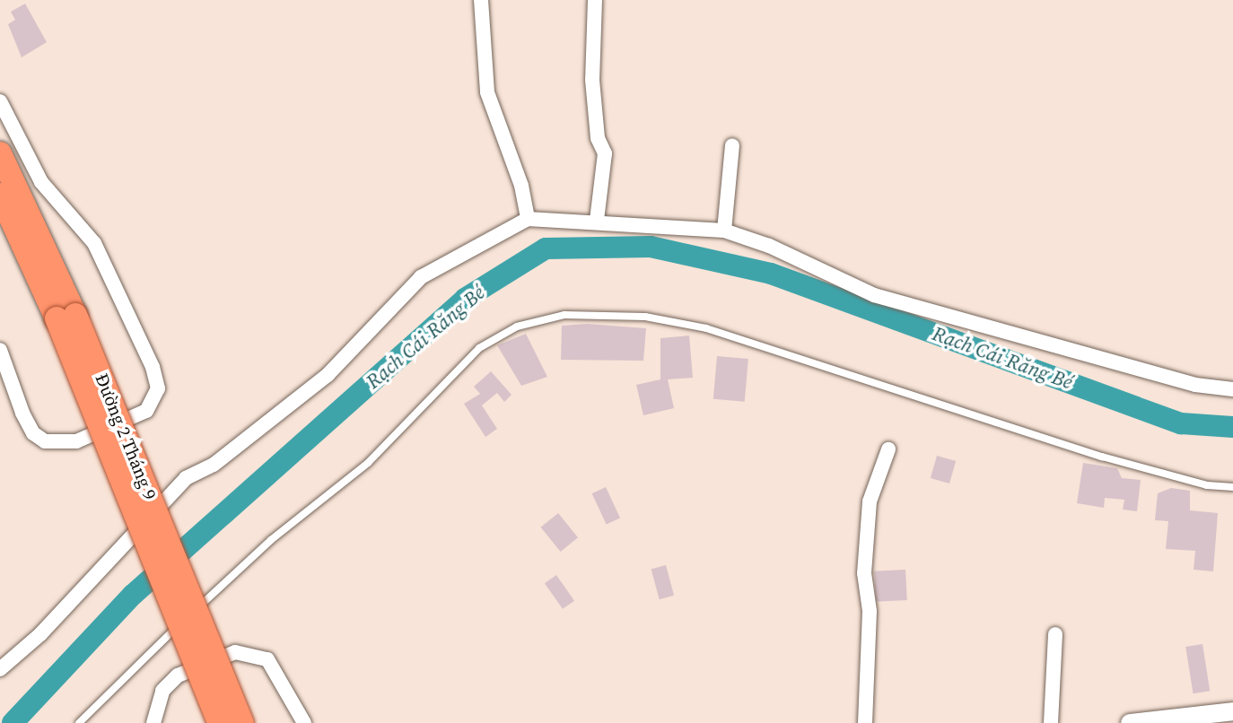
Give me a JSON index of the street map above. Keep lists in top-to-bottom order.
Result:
{
  "streets": {
    "highway": ["Đường 2 Tháng 9"]
  },
  "water": ["Rạch Cái Răng Bé"]
}
